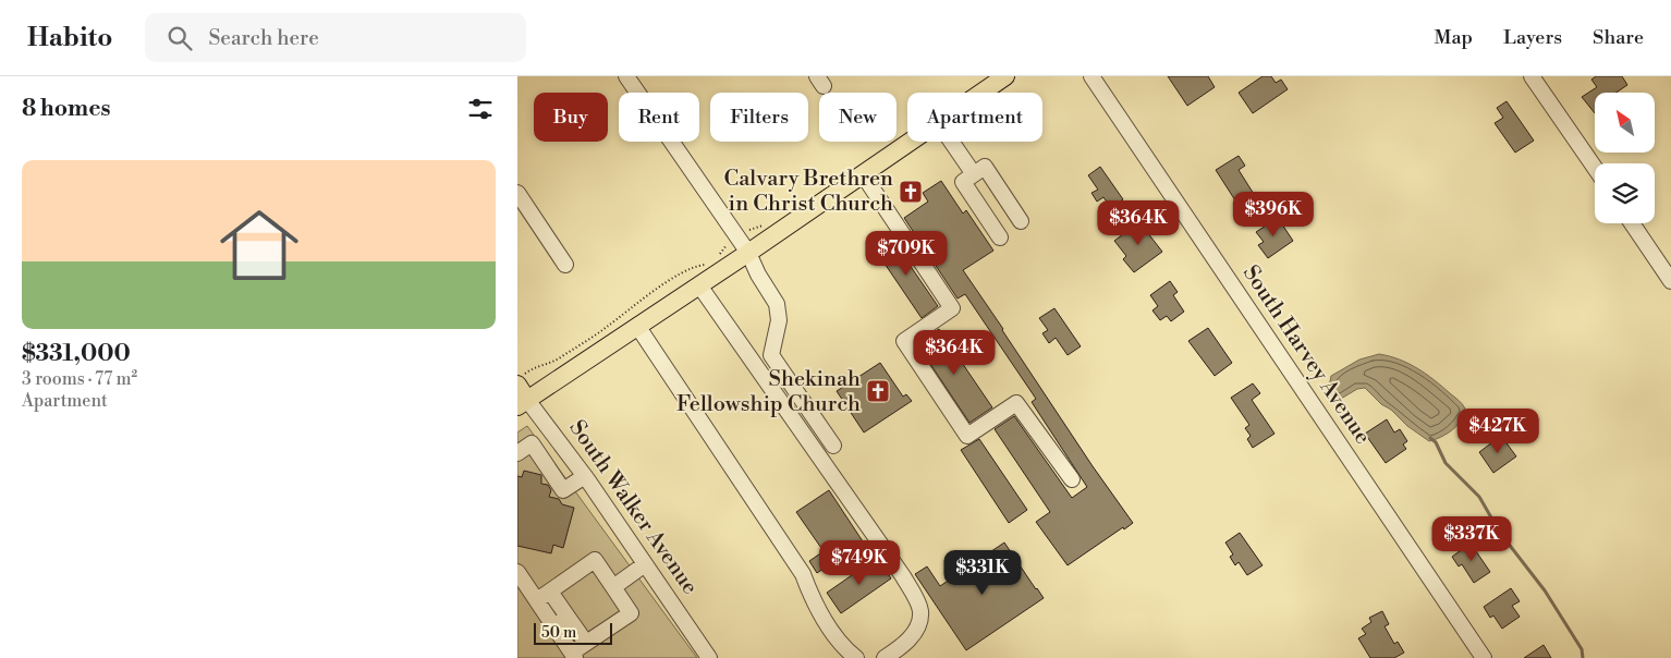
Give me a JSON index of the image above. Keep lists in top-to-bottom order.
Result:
{
  "streets": {
    "main road": ["South Walker Avenue"],
    "street": ["South Harvey Avenue"]
  },
  "places": {
    "church": ["Calvary Brethren in Christ Church", "Shekinah Fellowship Church"]
  },
  "scale_bar": "50 m",
  "north": "top left",
  "page": {
    "header": "Habito",
    "search": "Search here",
    "nav": ["Map", "Layers", "Share"],
    "heading": "8 homes",
    "chip": [
      "Buy",
      "Rent",
      "Filters",
      "New",
      "Apartment"
    ],
    "list": [
      {
        "name": "$331,000",
        "note": "3 rooms · 77 m² · Apartment"
      }
    ],
    "price": [
      "$396K",
      "$364K",
      "$709K",
      "$364K",
      "$427K",
      "$337K",
      "$749K",
      "$331K"
    ],
    "scale": "50 m"
  }
}
